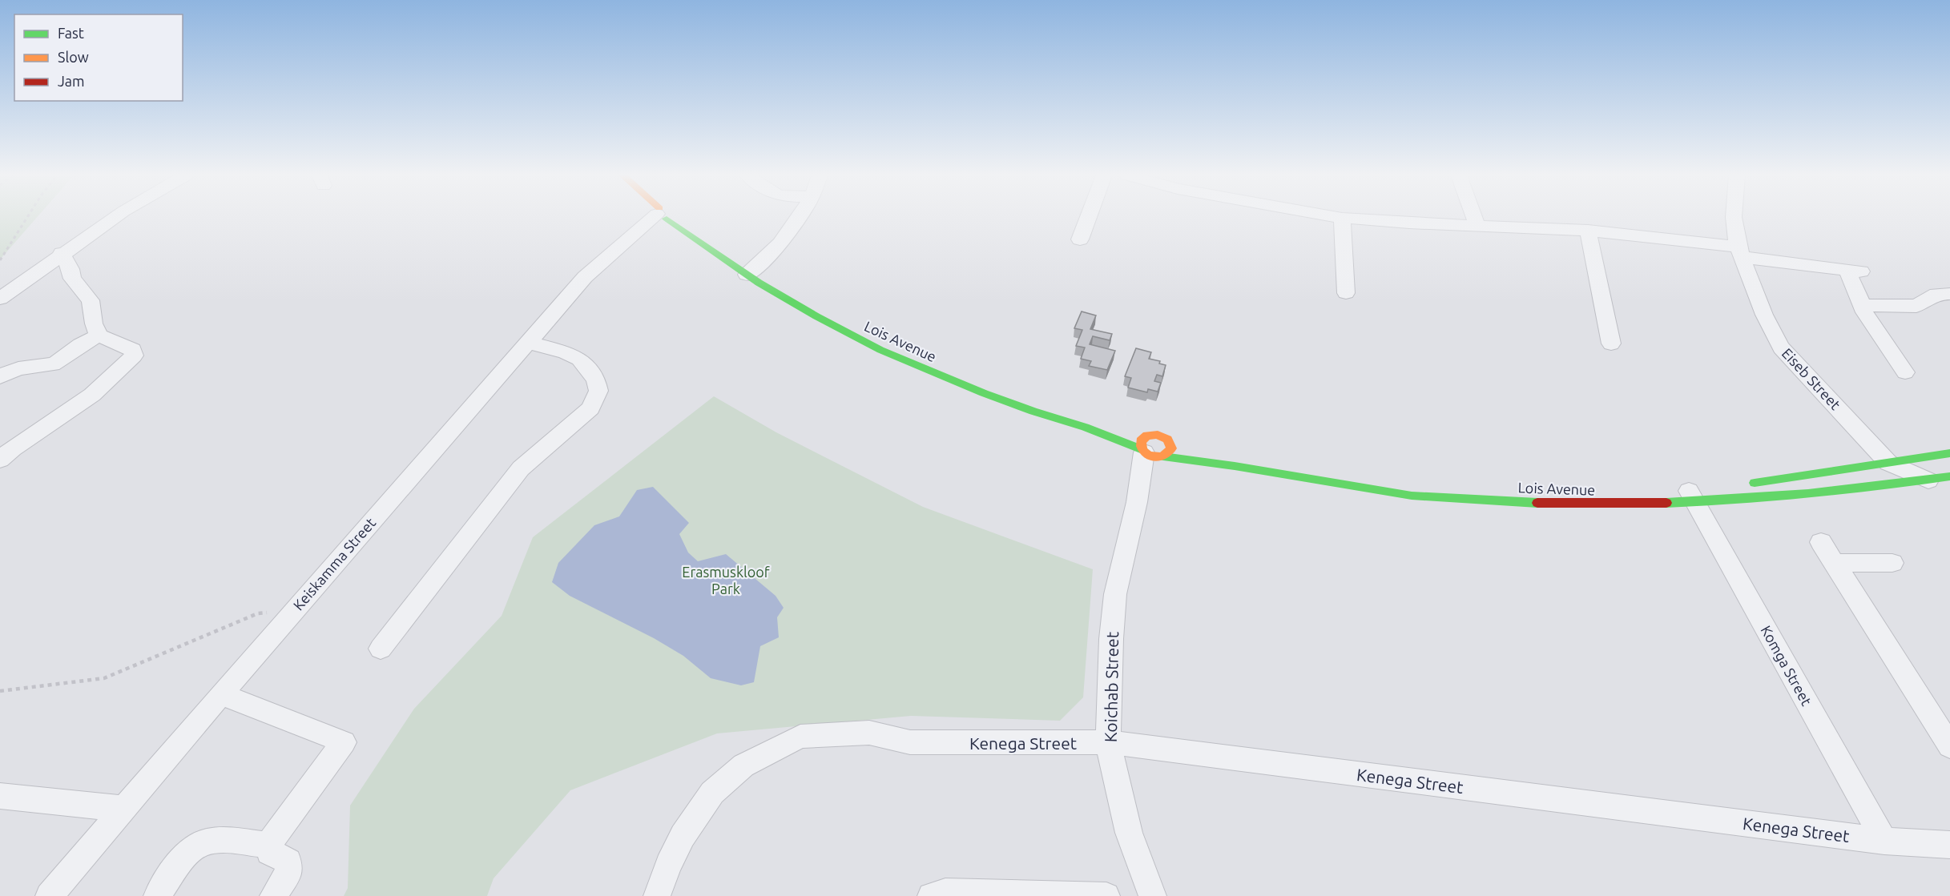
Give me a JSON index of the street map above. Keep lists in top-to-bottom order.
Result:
{
  "streets": {
    "street": [
      "Lois Avenue",
      "Eiseb Street",
      "Keiskamma Street",
      "Komga Street",
      "Koichab Street",
      "Kenega Street"
    ]
  },
  "crossings": [
    ["Lois Avenue", "Eiseb Street"],
    ["Lois Avenue", "Komga Street"],
    ["Lois Avenue", "Koichab Street"],
    ["Komga Street", "Kenega Street"],
    ["Koichab Street", "Kenega Street"]
  ],
  "parks": ["Erasmuskloof Park"],
  "legend": ["Fast", "Slow", "Jam"]
}
